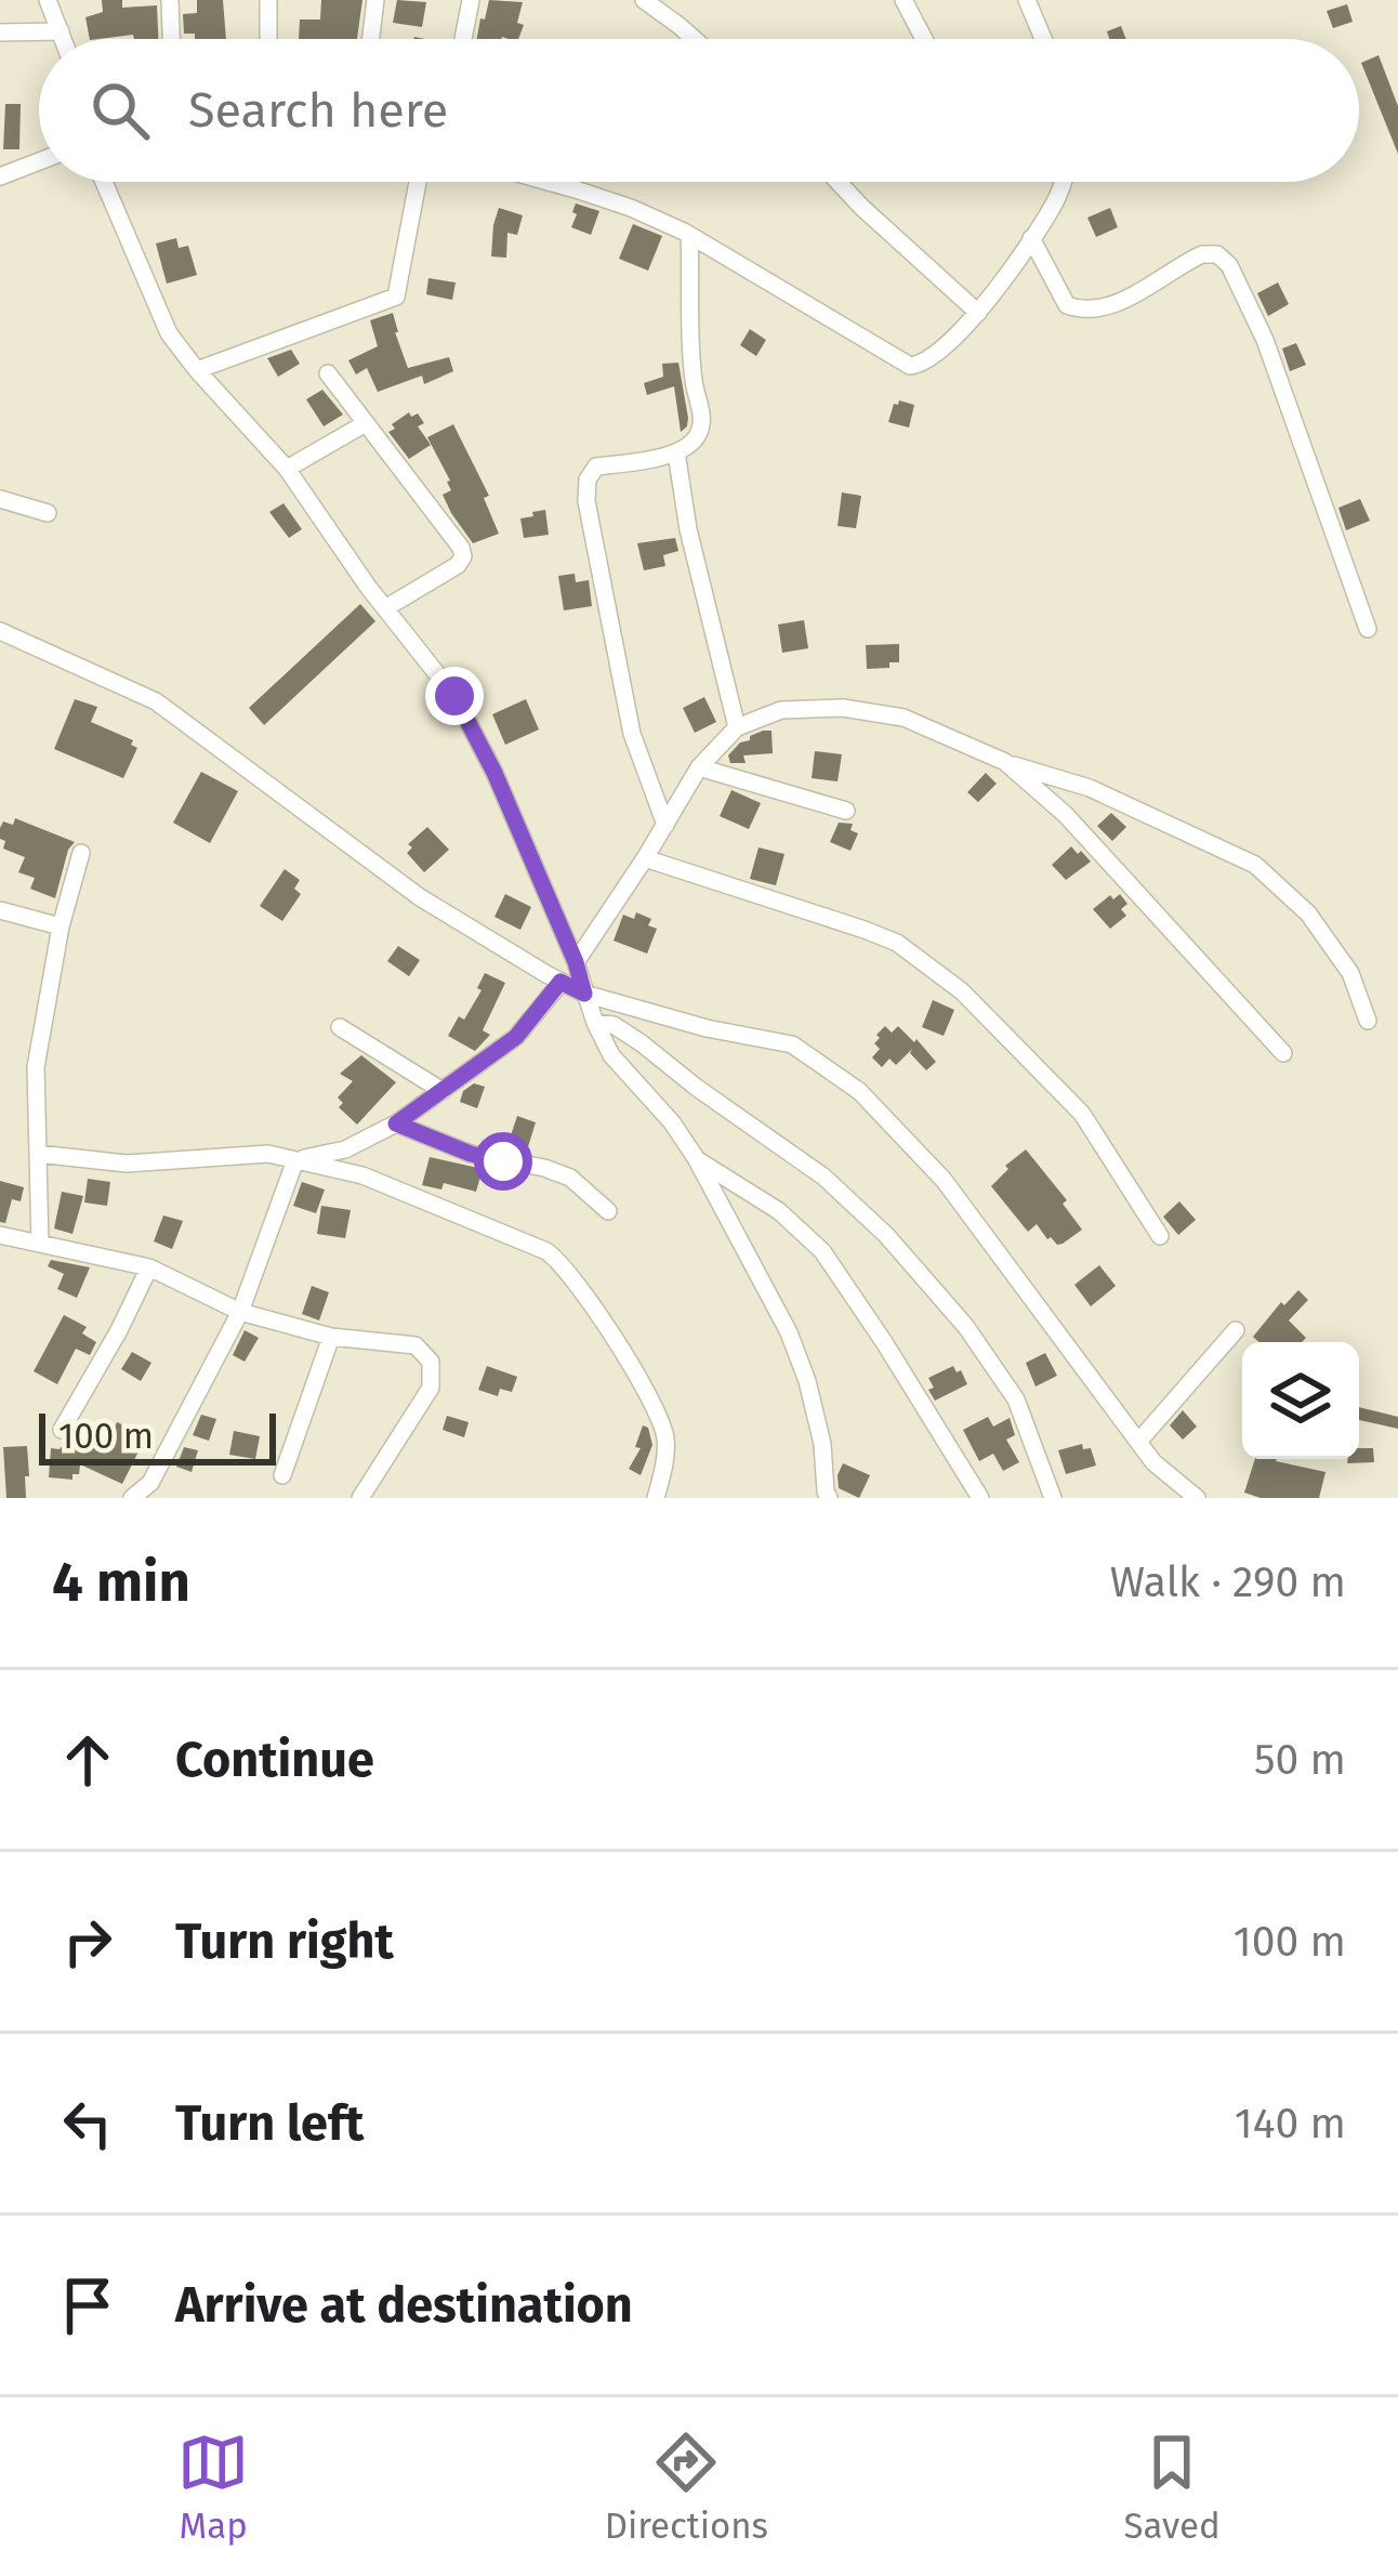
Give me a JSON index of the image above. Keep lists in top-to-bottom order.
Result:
{
  "scale_bar": "100 m",
  "page": {
    "search": "Search here",
    "scale": "100 m",
    "heading": ["4 min", "Walk · 290 m"],
    "list": [
      ["Continue", "50 m"],
      ["Turn right", "100 m"],
      ["Turn left", "140 m"],
      "Arrive at destination"
    ],
    "nav": ["Map", "Directions", "Saved"]
  }
}
